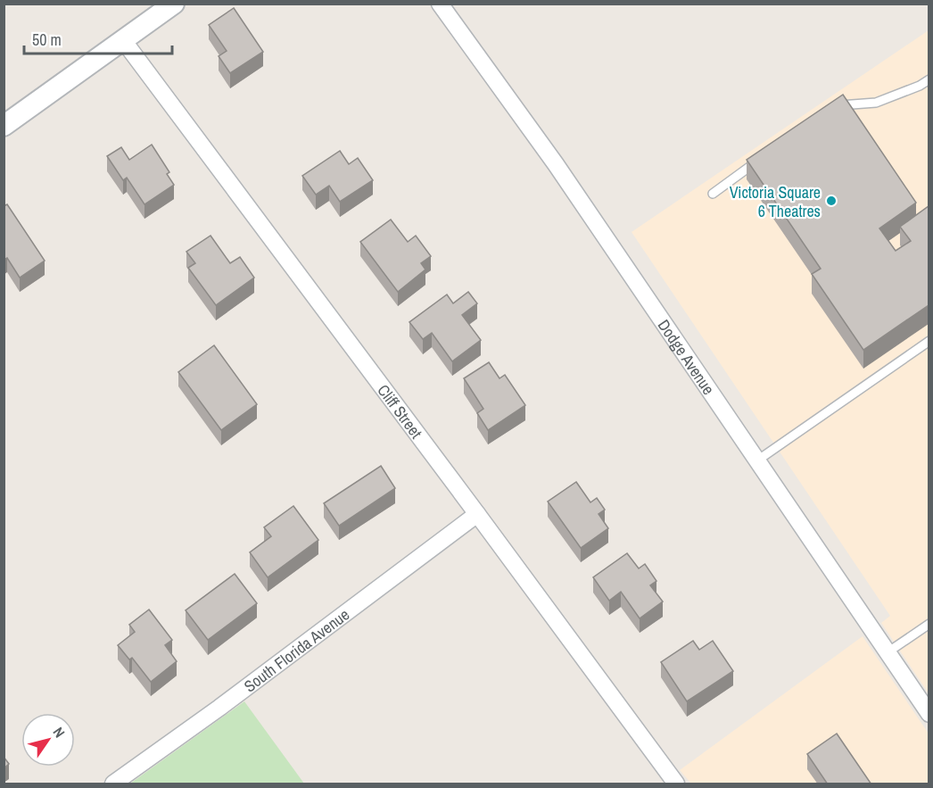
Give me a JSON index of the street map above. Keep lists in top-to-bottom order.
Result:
{
  "streets": {
    "street": ["Dodge Avenue", "Cliff Street", "South Florida Avenue"]
  },
  "crossings": [
    ["Cliff Street", "South Florida Avenue"]
  ],
  "places": ["Victoria Square 6 Theatres"],
  "scale_bar": "50 m",
  "north": "top right"
}
